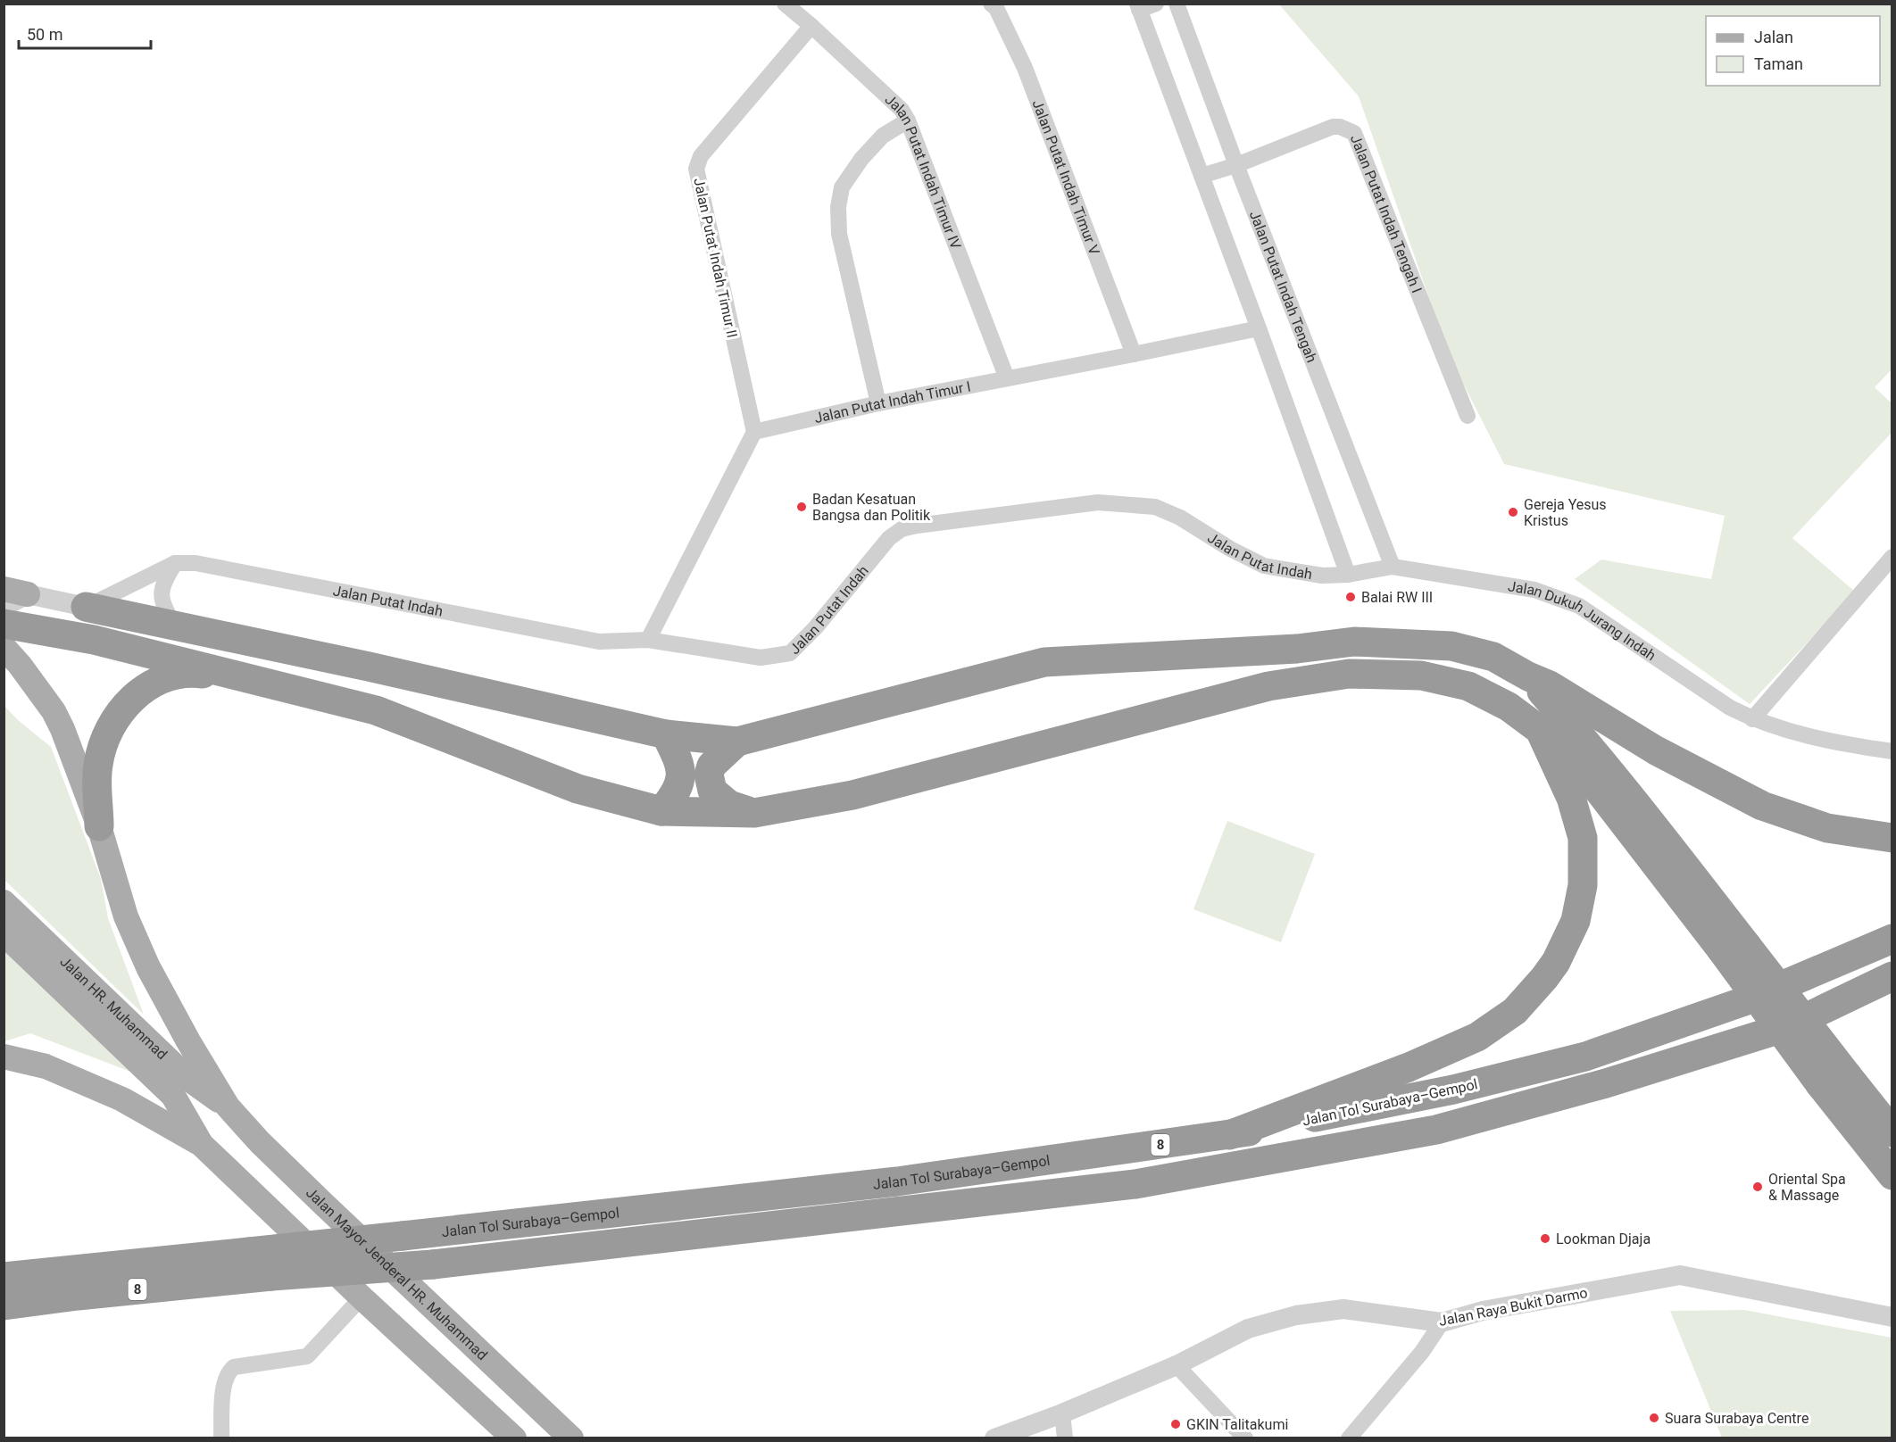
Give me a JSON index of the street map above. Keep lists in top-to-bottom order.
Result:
{
  "streets": {
    "highway": ["Jalan Tol Surabaya–Gempol", "8"],
    "main road": ["Jalan HR. Muhammad", "Jalan Mayor Jenderal HR. Muhammad"],
    "street": [
      "Jalan Putat Indah Timur IV",
      "Jalan Putat Indah Timur V",
      "Jalan Putat Indah Tengah I",
      "Jalan Putat Indah Timur II",
      "Jalan Putat Indah Tengah",
      "Jalan Putat Indah Timur I",
      "Jalan Putat Indah",
      "Jalan Dukuh Jurang Indah",
      "Jalan Raya Bukit Darmo"
    ]
  },
  "crossings": [
    ["Jalan Putat Indah Timur IV", "Jalan Putat Indah Timur II"],
    ["Jalan Putat Indah Timur IV", "Jalan Putat Indah Timur I"],
    ["Jalan Putat Indah Timur V", "Jalan Putat Indah Timur I"],
    ["Jalan Putat Indah Tengah I", "Jalan Putat Indah Tengah"],
    ["Jalan Putat Indah Timur II", "Jalan Putat Indah Timur I"],
    ["Jalan Putat Indah Tengah", "Jalan Putat Indah"],
    ["Jalan Putat Indah Tengah", "Jalan Dukuh Jurang Indah"],
    ["Jalan Putat Indah", "Jalan Dukuh Jurang Indah"],
    ["Jalan HR. Muhammad", "Jalan Mayor Jenderal HR. Muhammad"]
  ],
  "places": [
    "Badan Kesatuan Bangsa dan Politik",
    "Gereja Yesus Kristus",
    "Balai RW III",
    "Oriental Spa & Massage",
    "Lookman Djaja",
    "Suara Surabaya Centre",
    "GKIN Talitakumi"
  ],
  "legend": ["Jalan", "Taman"],
  "scale_bar": "50 m"
}
